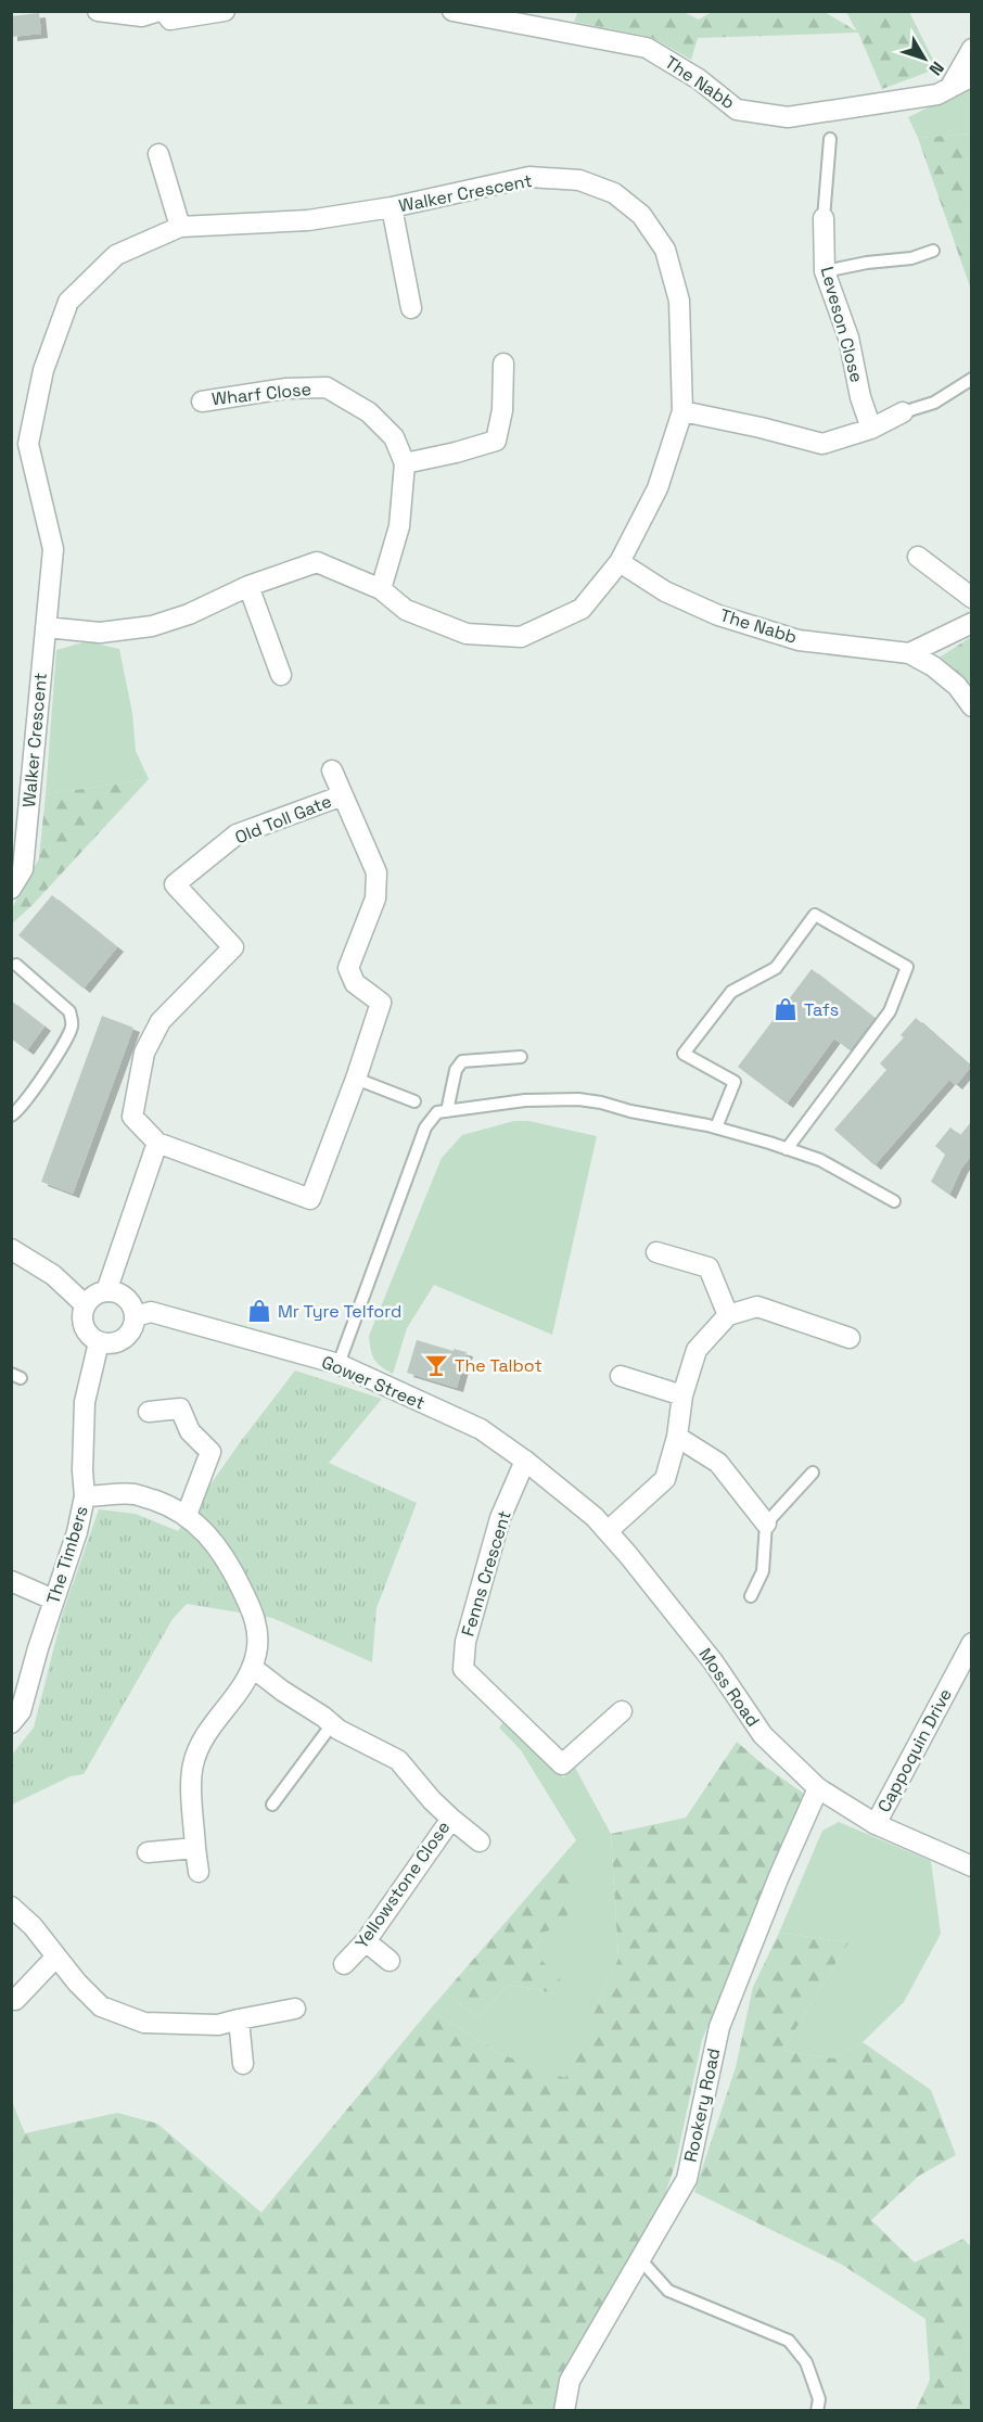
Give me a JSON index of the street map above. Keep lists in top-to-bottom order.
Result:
{
  "streets": {
    "street": [
      "The Nabb",
      "Walker Crescent",
      "Leveson Close",
      "Wharf Close",
      "Old Toll Gate",
      "Gower Street",
      "The Timbers",
      "Fenns Crescent",
      "Moss Road",
      "Cappoquin Drive",
      "Yellowstone Close",
      "Rookery Road"
    ]
  },
  "crossings": [
    ["The Nabb", "Walker Crescent"],
    ["Gower Street", "The Timbers"],
    ["Gower Street", "Fenns Crescent"],
    ["Gower Street", "Moss Road"],
    ["Fenns Crescent", "Moss Road"],
    ["Moss Road", "Cappoquin Drive"],
    ["Moss Road", "Rookery Road"]
  ],
  "places": {
    "shop": ["Tafs", "Mr Tyre Telford"],
    "bar": ["The Talbot"]
  },
  "north": "bottom right"
}
